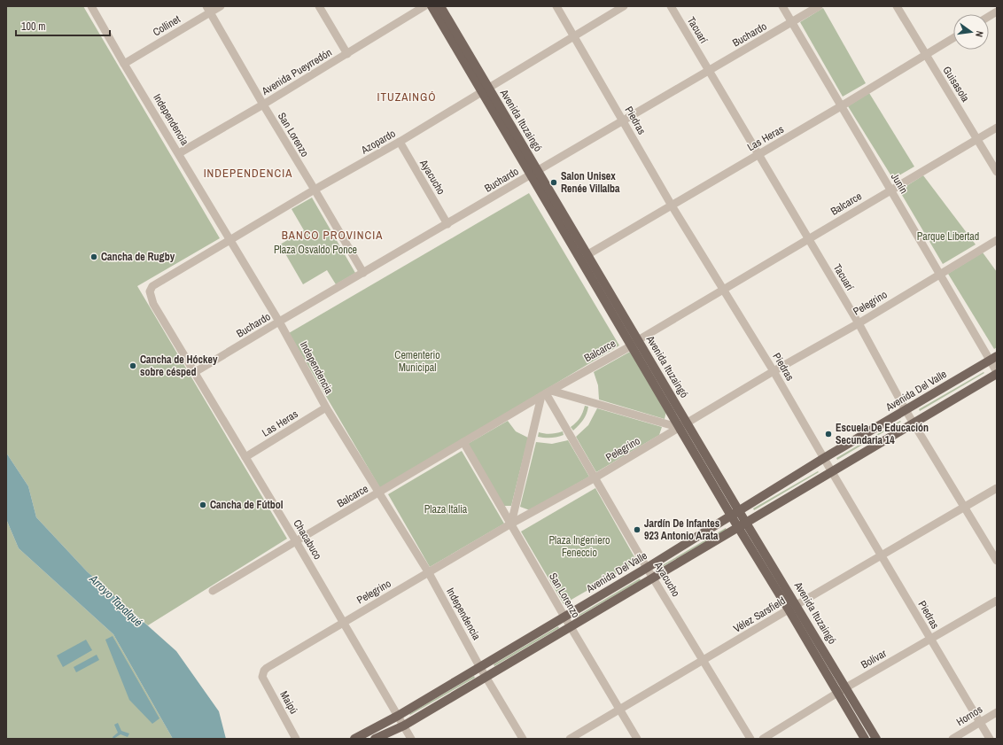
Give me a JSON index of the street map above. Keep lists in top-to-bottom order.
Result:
{
  "streets": {
    "main road": ["Avenida Ituzaingó", "Avenida Del Valle"],
    "street": [
      "Collinet",
      "Tacuarí",
      "Buchardo",
      "Avenida Pueyrredón",
      "Guisasola",
      "Independencia",
      "Piedras",
      "San Lorenzo",
      "Las Heras",
      "Azopardo",
      "Ayacucho",
      "Junín",
      "Balcarce",
      "Pelegrino",
      "Chacabuco",
      "Vélez Sarsfield",
      "Bolívar",
      "Maipú",
      "Hornos"
    ]
  },
  "crossings": [
    ["Collinet", "Independencia"],
    ["Collinet", "San Lorenzo"],
    ["Tacuarí", "Buchardo"],
    ["Tacuarí", "Las Heras"],
    ["Tacuarí", "Balcarce"],
    ["Tacuarí", "Pelegrino"],
    ["Tacuarí", "Avenida Del Valle"],
    ["Tacuarí", "Vélez Sarsfield"],
    ["Buchardo", "Independencia"],
    ["Buchardo", "Avenida Ituzaingó"],
    ["Buchardo", "Piedras"],
    ["Buchardo", "San Lorenzo"],
    ["Buchardo", "Ayacucho"],
    ["Buchardo", "Junín"],
    ["Buchardo", "Chacabuco"],
    ["Avenida Pueyrredón", "Independencia"],
    ["Avenida Pueyrredón", "San Lorenzo"],
    ["Guisasola", "Las Heras"],
    ["Guisasola", "Balcarce"],
    ["Independencia", "Las Heras"],
    ["Independencia", "Azopardo"],
    ["Independencia", "Balcarce"],
    ["Independencia", "Pelegrino"],
    ["Independencia", "Avenida Del Valle"],
    ["Avenida Ituzaingó", "Las Heras"],
    ["Avenida Ituzaingó", "Azopardo"],
    ["Avenida Ituzaingó", "Balcarce"],
    ["Avenida Ituzaingó", "Pelegrino"],
    ["Avenida Ituzaingó", "Avenida Del Valle"],
    ["Avenida Ituzaingó", "Vélez Sarsfield"],
    ["Avenida Ituzaingó", "Bolívar"],
    ["Piedras", "Las Heras"],
    ["Piedras", "Azopardo"],
    ["Piedras", "Balcarce"],
    ["Piedras", "Pelegrino"],
    ["Piedras", "Avenida Del Valle"],
    ["Piedras", "Vélez Sarsfield"],
    ["Piedras", "Bolívar"],
    ["Piedras", "Hornos"],
    ["San Lorenzo", "Azopardo"],
    ["San Lorenzo", "Balcarce"],
    ["San Lorenzo", "Pelegrino"],
    ["San Lorenzo", "Avenida Del Valle"],
    ["San Lorenzo", "Vélez Sarsfield"],
    ["Las Heras", "Junín"],
    ["Las Heras", "Chacabuco"],
    ["Azopardo", "Ayacucho"],
    ["Azopardo", "Chacabuco"],
    ["Ayacucho", "Balcarce"],
    ["Ayacucho", "Pelegrino"],
    ["Ayacucho", "Avenida Del Valle"],
    ["Ayacucho", "Vélez Sarsfield"],
    ["Junín", "Balcarce"],
    ["Junín", "Pelegrino"],
    ["Junín", "Avenida Del Valle"],
    ["Balcarce", "Chacabuco"],
    ["Pelegrino", "Chacabuco"],
    ["Pelegrino", "Maipú"],
    ["Avenida Del Valle", "Chacabuco"]
  ],
  "districts": ["ITUZAINGÓ", "INDEPENDENCIA", "BANCO PROVINCIA"],
  "water": ["Arroyo Tapalqué"],
  "parks": [
    "Parque Libertad",
    "Plaza Osvaldo Ponce",
    "Cementerio Municipal",
    "Plaza Italia",
    "Plaza Ingeniero Feneccio"
  ],
  "places": [
    "Salon Unisex Renée Villalba",
    "Cancha de Rugby",
    "Cancha de Hóckey sobre césped",
    "Escuela De Educación Secundaria 14",
    "Cancha de Fútbol",
    "Jardín De Infantes 923 Antonio Arata"
  ],
  "scale_bar": "100 m",
  "north": "right"
}
